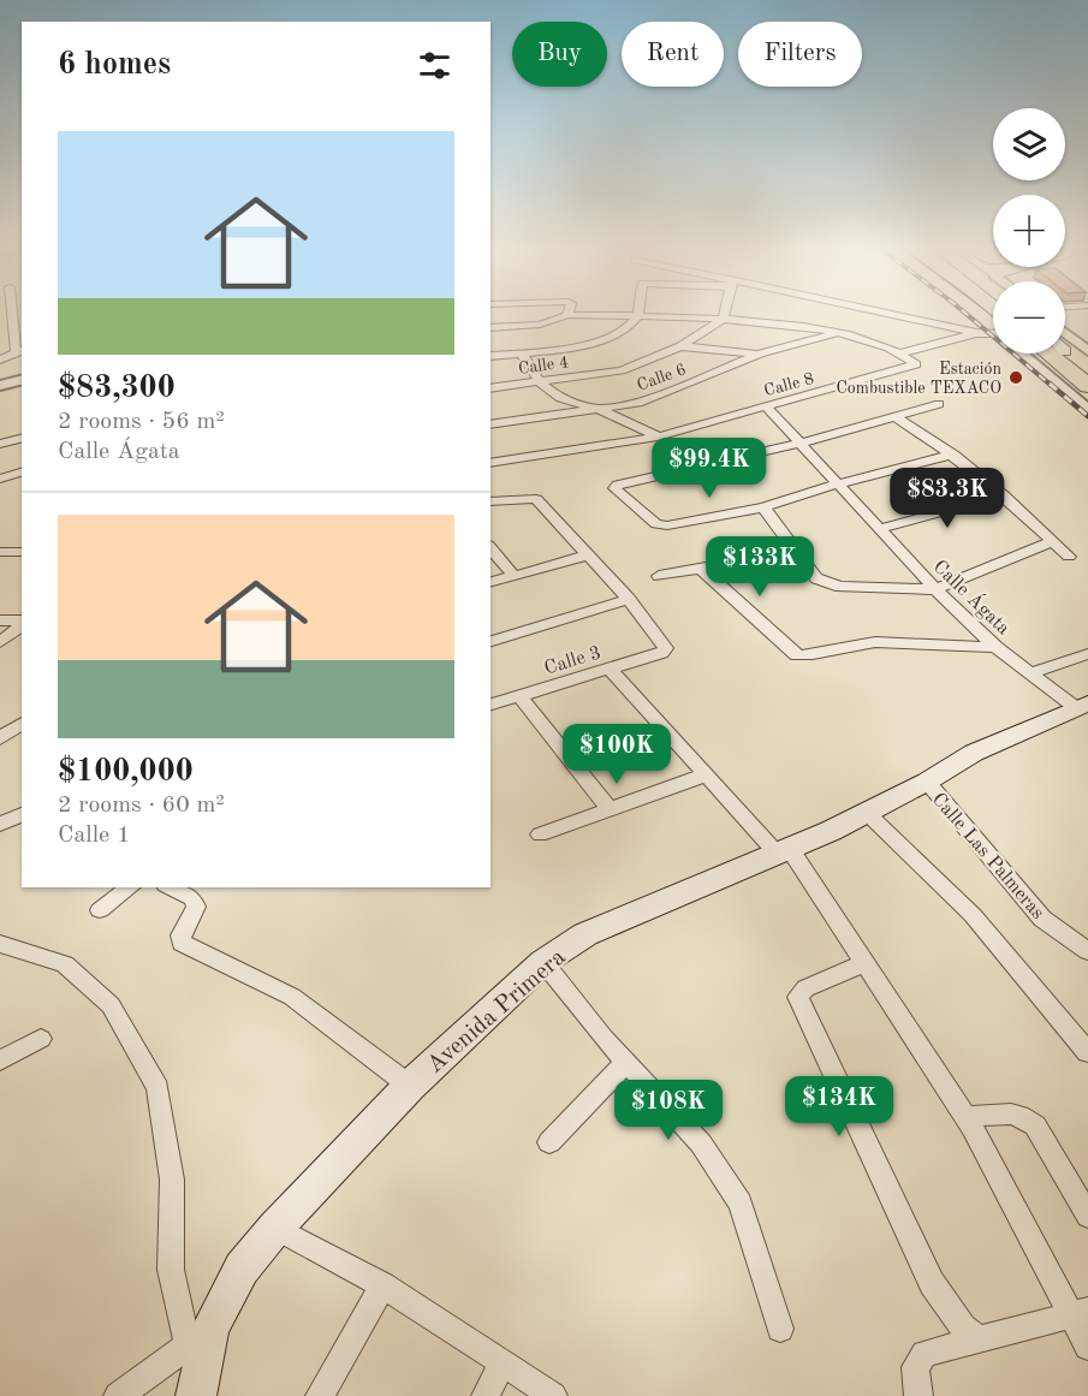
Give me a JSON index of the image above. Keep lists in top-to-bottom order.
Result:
{
  "streets": {
    "main road": ["Avenida Primera"],
    "street": [
      "Calle 4",
      "Calle 6",
      "Calle 8",
      "Calle Ágata",
      "Calle 3",
      "Calle Las Palmeras"
    ]
  },
  "crossings": [
    ["Calle 8", "Calle Ágata"],
    ["Calle Ágata", "Avenida Primera"],
    ["Calle Las Palmeras", "Avenida Primera"]
  ],
  "places": ["Estación Combustible TEXACO"],
  "page": {
    "chip": ["Buy", "Rent", "Filters"],
    "heading": "6 homes",
    "map_buttons": ["+", "−"],
    "list": [
      {
        "name": "$83,300",
        "note": "2 rooms · 56 m² · Calle Ágata"
      },
      {
        "name": "$100,000",
        "note": "2 rooms · 60 m² · Calle 1"
      }
    ],
    "price": [
      "$99.4K",
      "$83.3K",
      "$133K",
      "$100K",
      "$134K",
      "$108K"
    ]
  }
}
